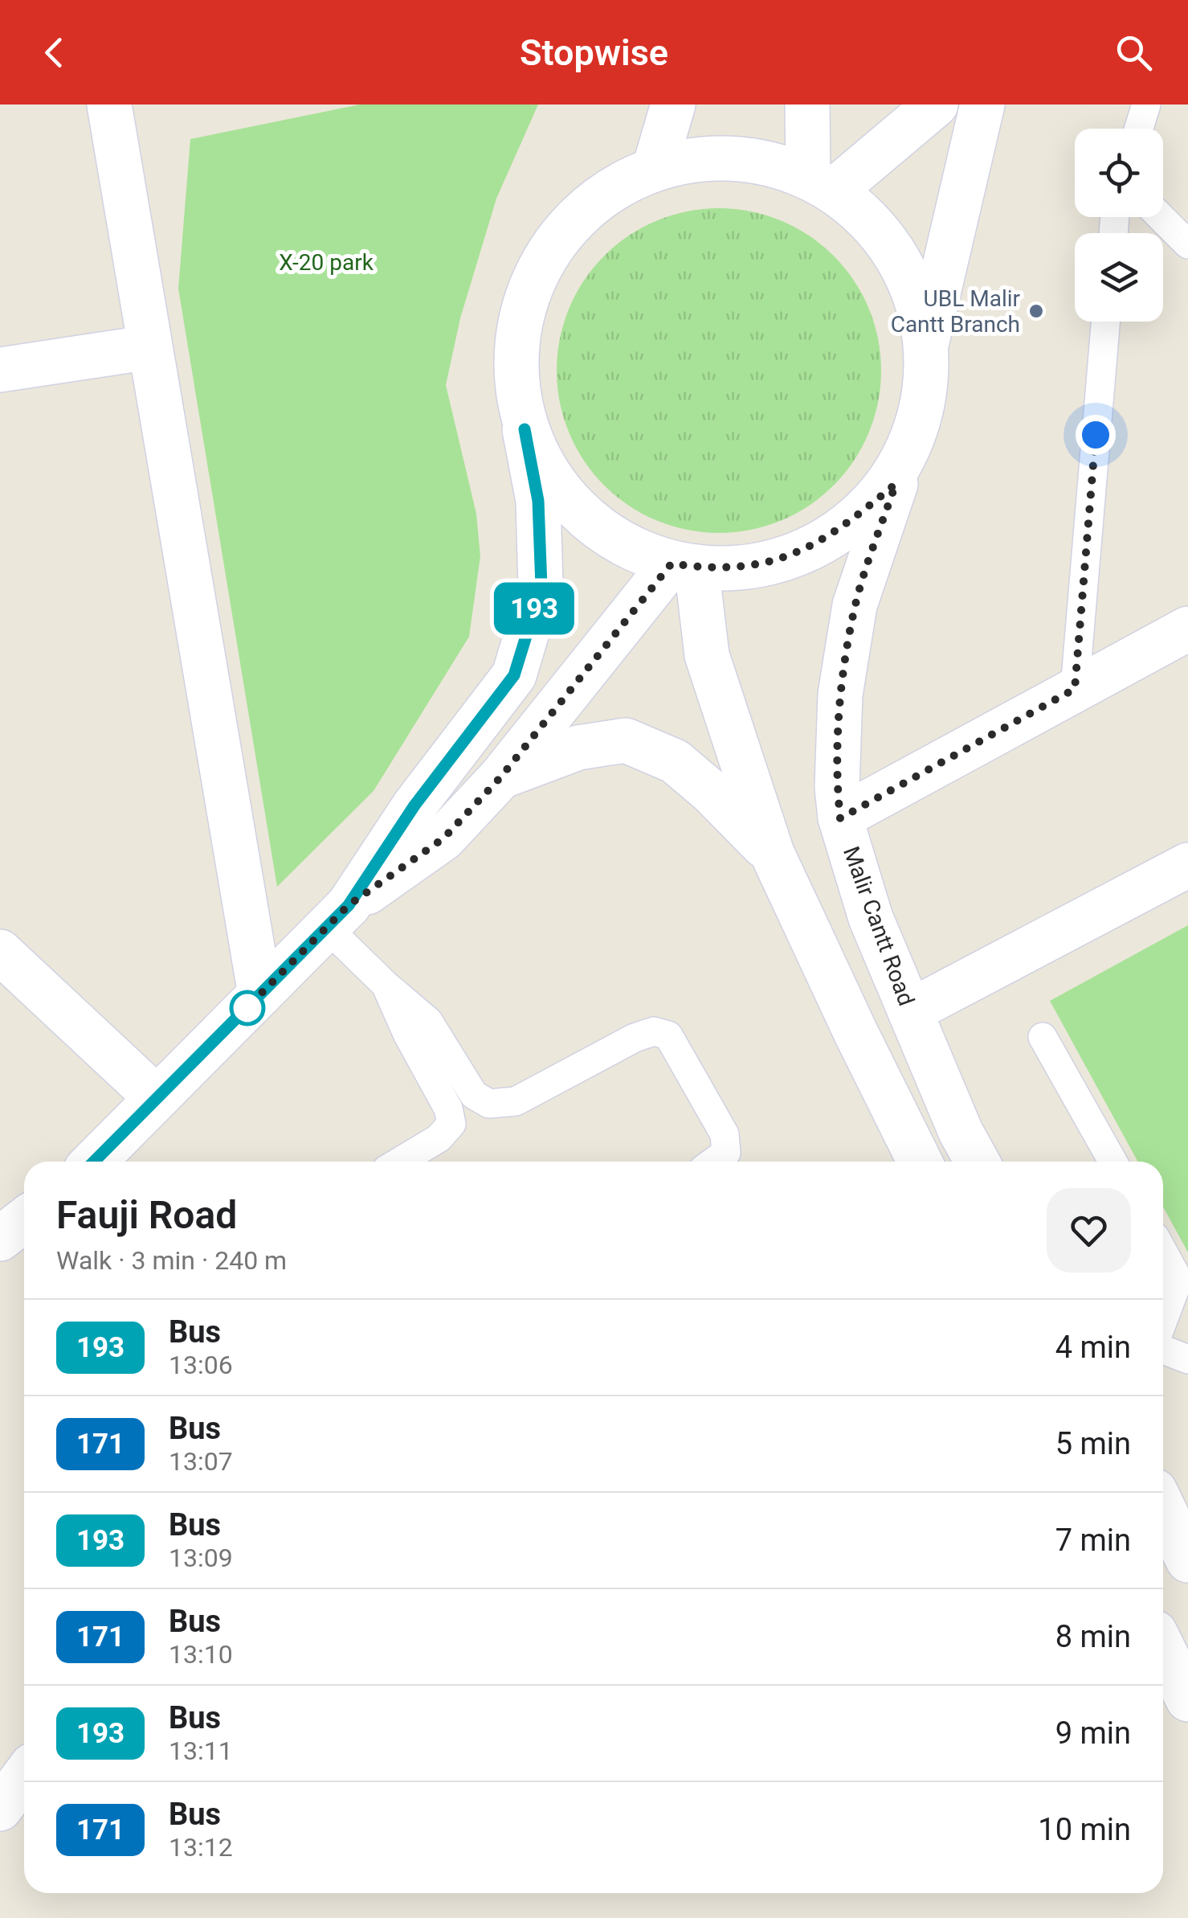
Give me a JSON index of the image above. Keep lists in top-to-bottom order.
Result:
{
  "streets": {
    "main road": ["Malir Cantt Road"]
  },
  "parks": ["X-20 park"],
  "places": ["UBL Malir Cantt Branch"],
  "lines": ["bus line 193"],
  "page": {
    "header": "Stopwise",
    "on_map": "193",
    "heading": ["Fauji Road", "Walk · 3 min · 240 m"],
    "list": [
      {
        "mark": "193",
        "name": "Bus",
        "note": "13:06",
        "value": "4 min"
      },
      {
        "mark": "171",
        "name": "Bus",
        "note": "13:07",
        "value": "5 min"
      },
      {
        "mark": "193",
        "name": "Bus",
        "note": "13:09",
        "value": "7 min"
      },
      {
        "mark": "171",
        "name": "Bus",
        "note": "13:10",
        "value": "8 min"
      },
      {
        "mark": "193",
        "name": "Bus",
        "note": "13:11",
        "value": "9 min"
      },
      {
        "mark": "171",
        "name": "Bus",
        "note": "13:12",
        "value": "10 min"
      }
    ]
  }
}
